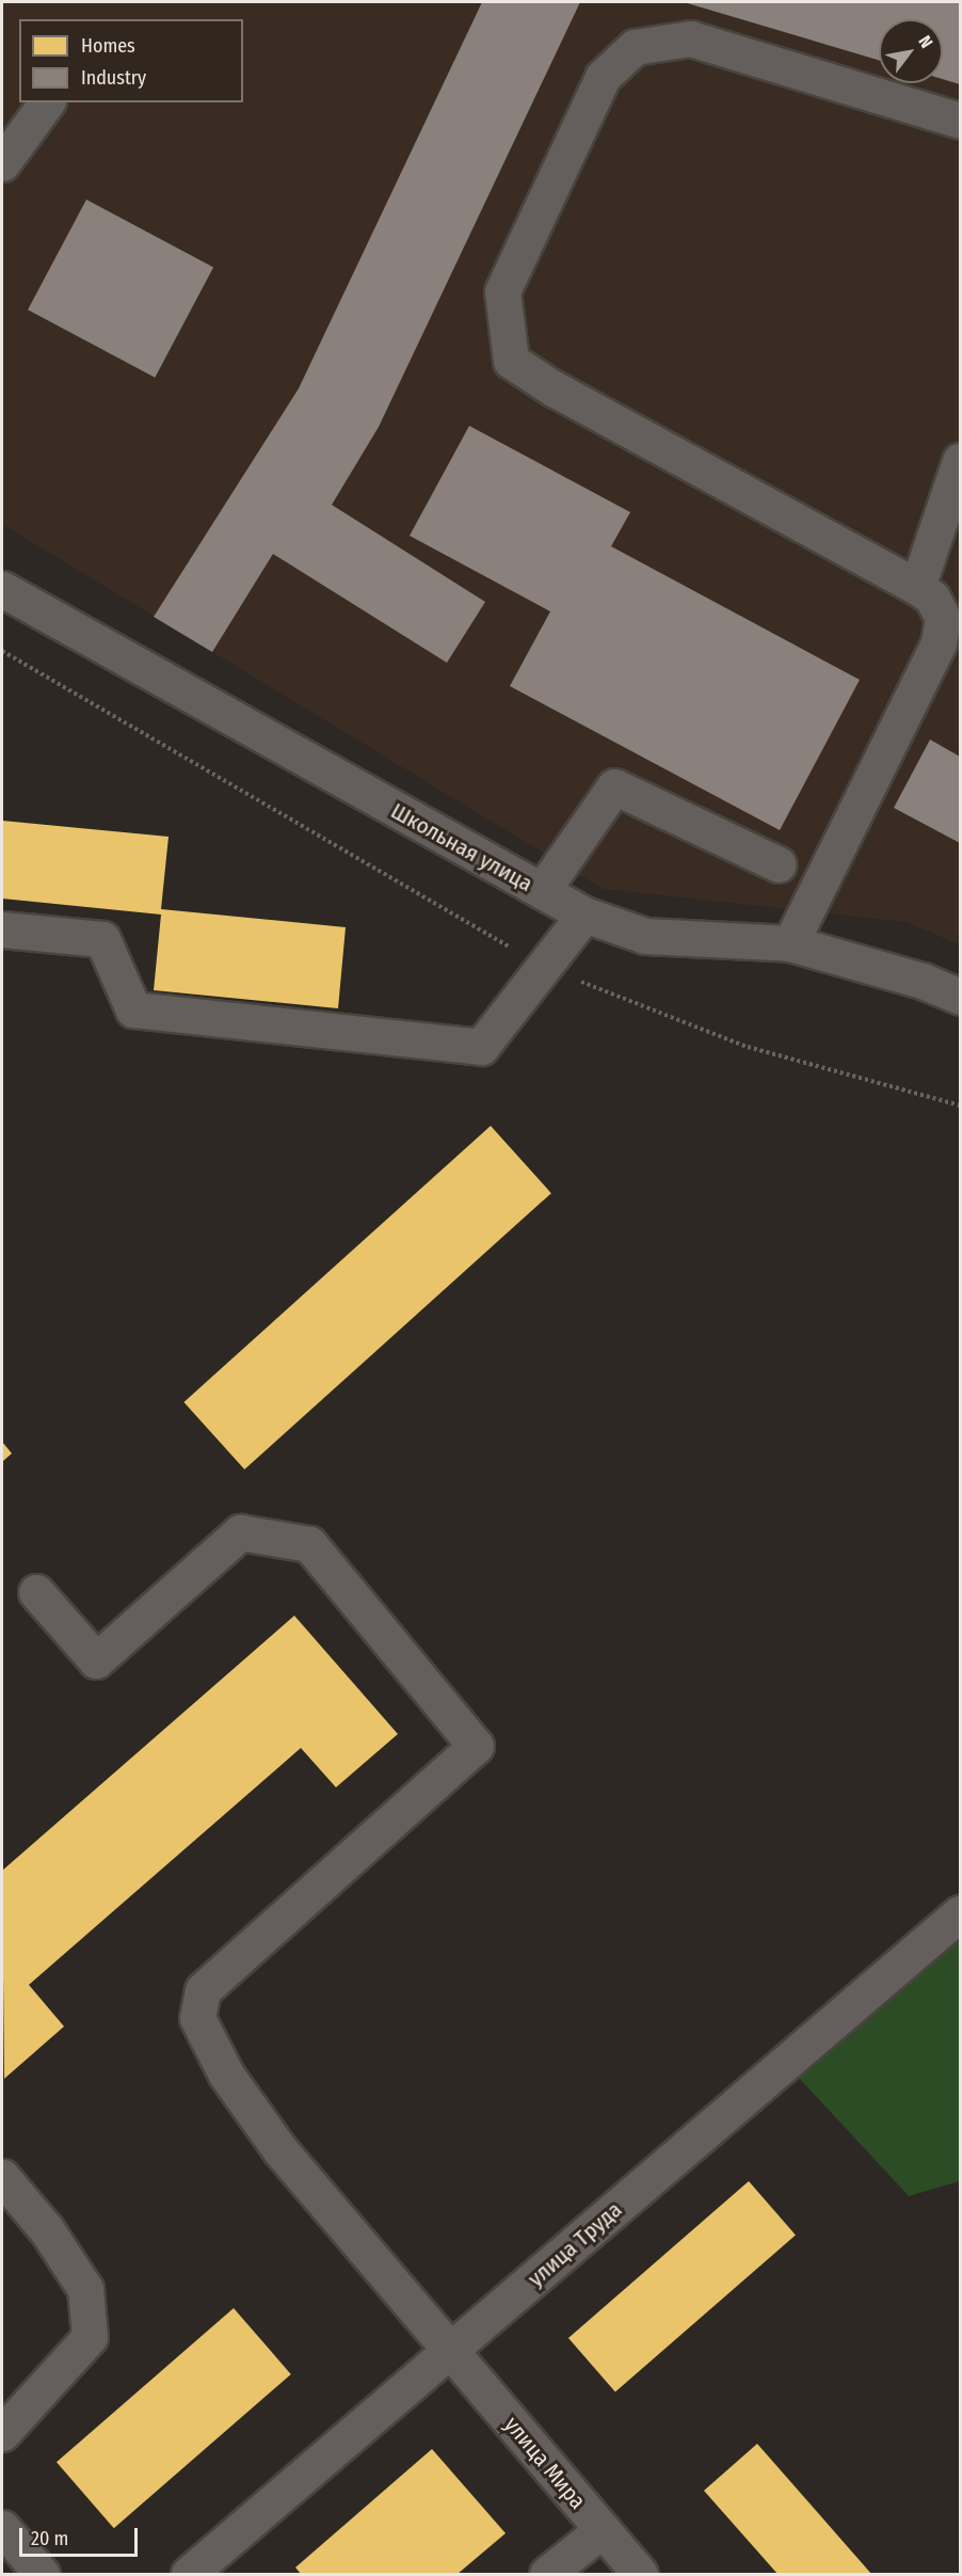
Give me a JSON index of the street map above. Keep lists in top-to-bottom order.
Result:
{
  "streets": {
    "street": ["Школьная улица", "улица Труда", "улица Мира"]
  },
  "crossings": [
    ["улица Труда", "улица Мира"]
  ],
  "legend": ["Homes", "Industry"],
  "scale_bar": "20 m",
  "north": "top right"
}
